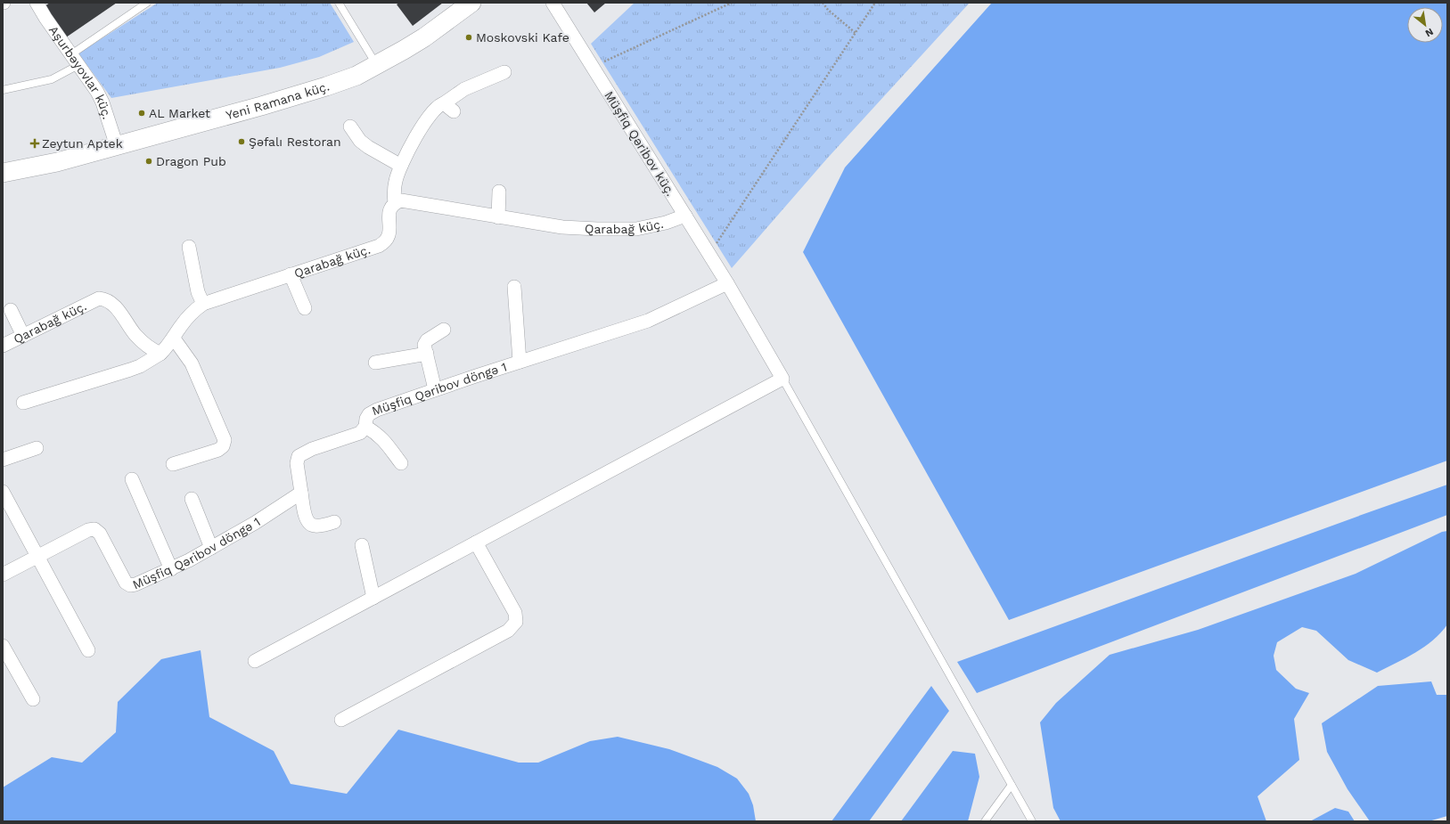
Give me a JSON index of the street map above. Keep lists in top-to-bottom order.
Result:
{
  "streets": {
    "street": [
      "Aşurbəyovlar küç.",
      "Yeni Ramana küç.",
      "Müşfiq Qəribov küç.",
      "Qarabağ küç.",
      "Müşfiq Qəribov döngə 1"
    ]
  },
  "crossings": [
    ["Aşurbəyovlar küç.", "Yeni Ramana küç."],
    ["Müşfiq Qəribov küç.", "Qarabağ küç."],
    ["Müşfiq Qəribov küç.", "Müşfiq Qəribov döngə 1"]
  ],
  "places": {
    "other": [
      "Moskovski Kafe",
      "AL Market",
      "Şəfalı Restoran",
      "Dragon Pub"
    ],
    "health": ["Zeytun Aptek"]
  },
  "north": "bottom right"
}
